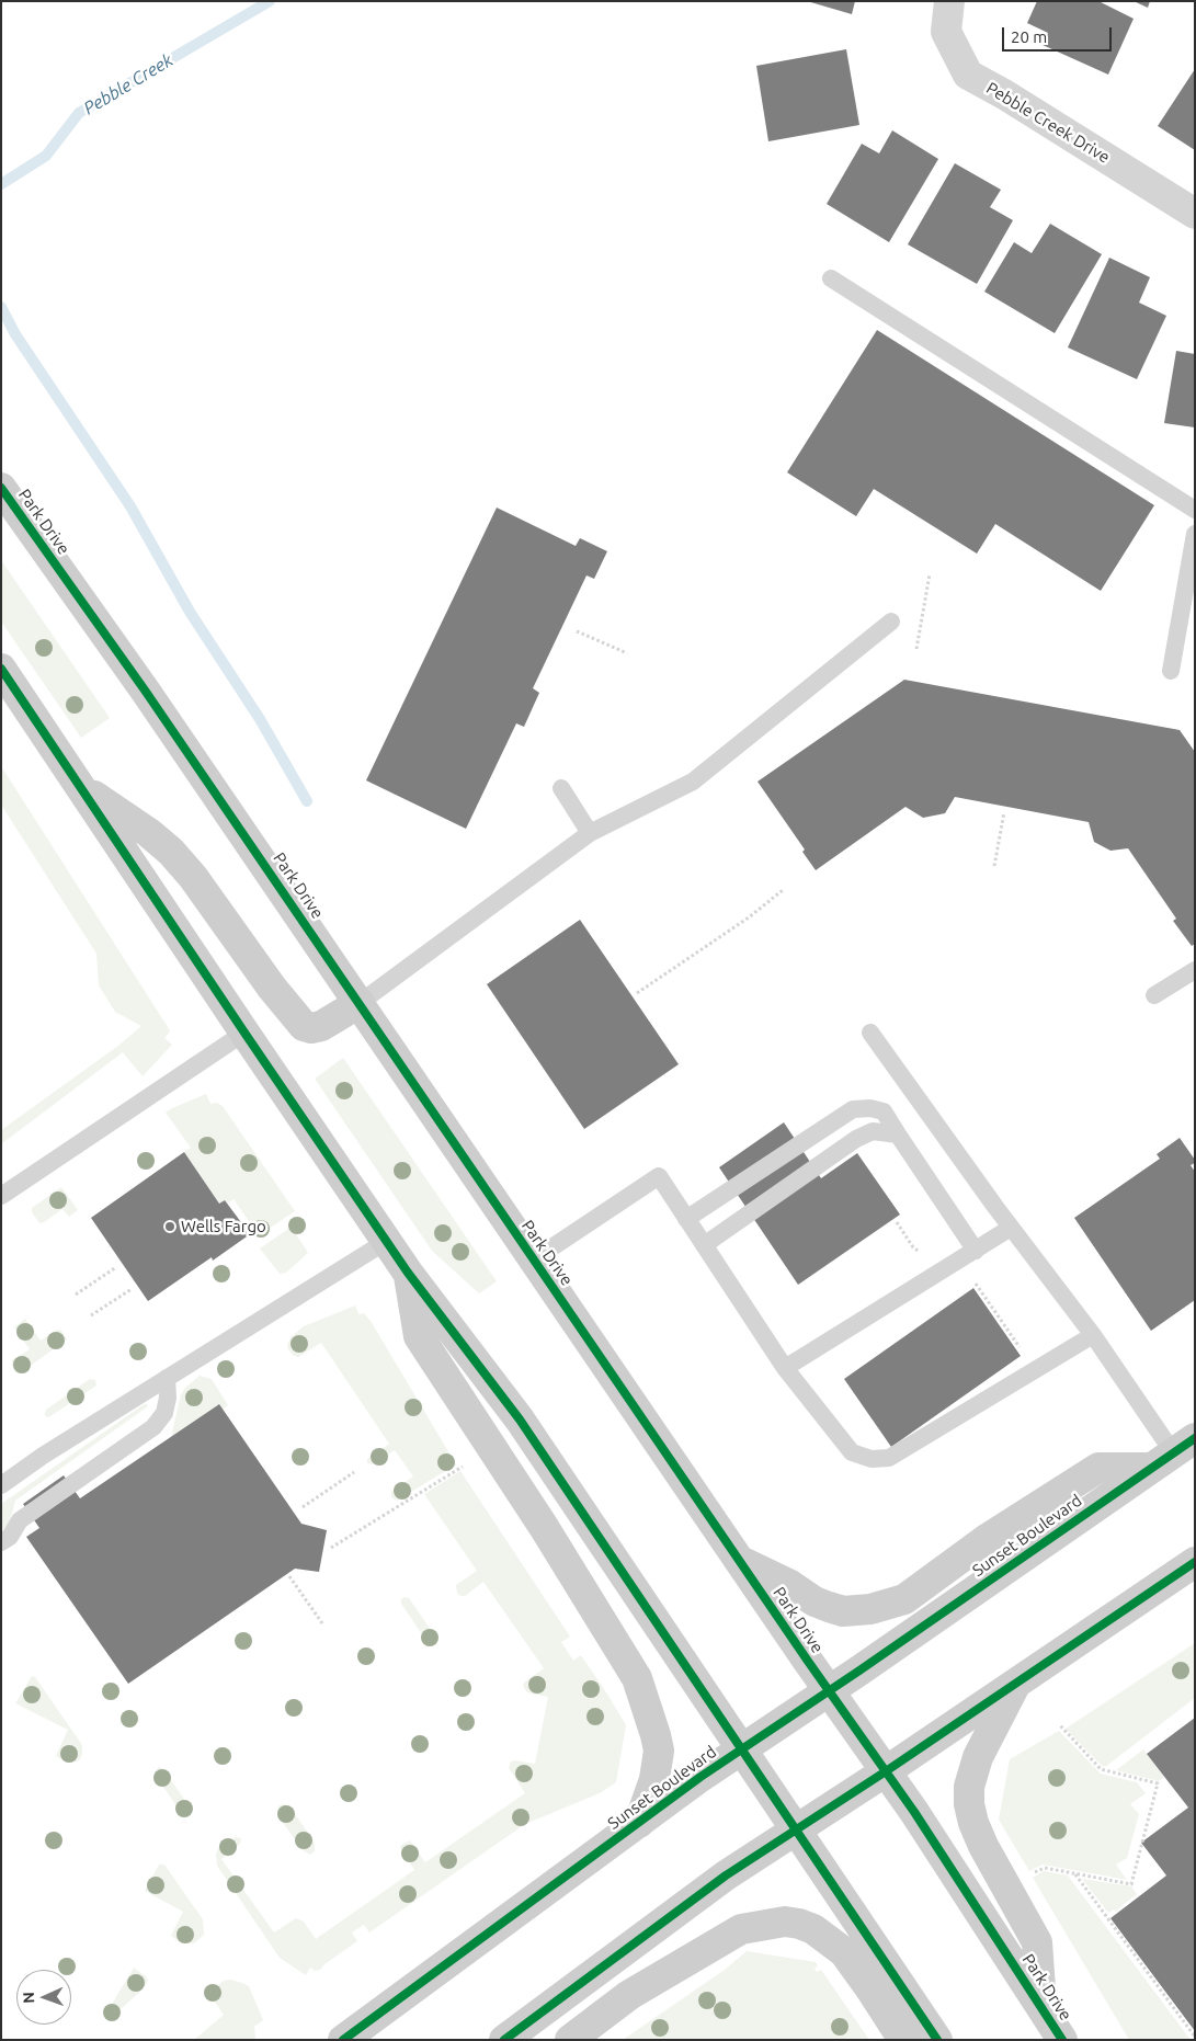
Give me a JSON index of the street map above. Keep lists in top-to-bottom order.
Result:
{
  "streets": {
    "main road": ["Park Drive", "Sunset Boulevard"],
    "street": ["Pebble Creek Drive"]
  },
  "crossings": [
    ["Park Drive", "Sunset Boulevard"]
  ],
  "water": ["Pebble Creek"],
  "places": ["Wells Fargo"],
  "scale_bar": "20 m",
  "north": "left"
}
